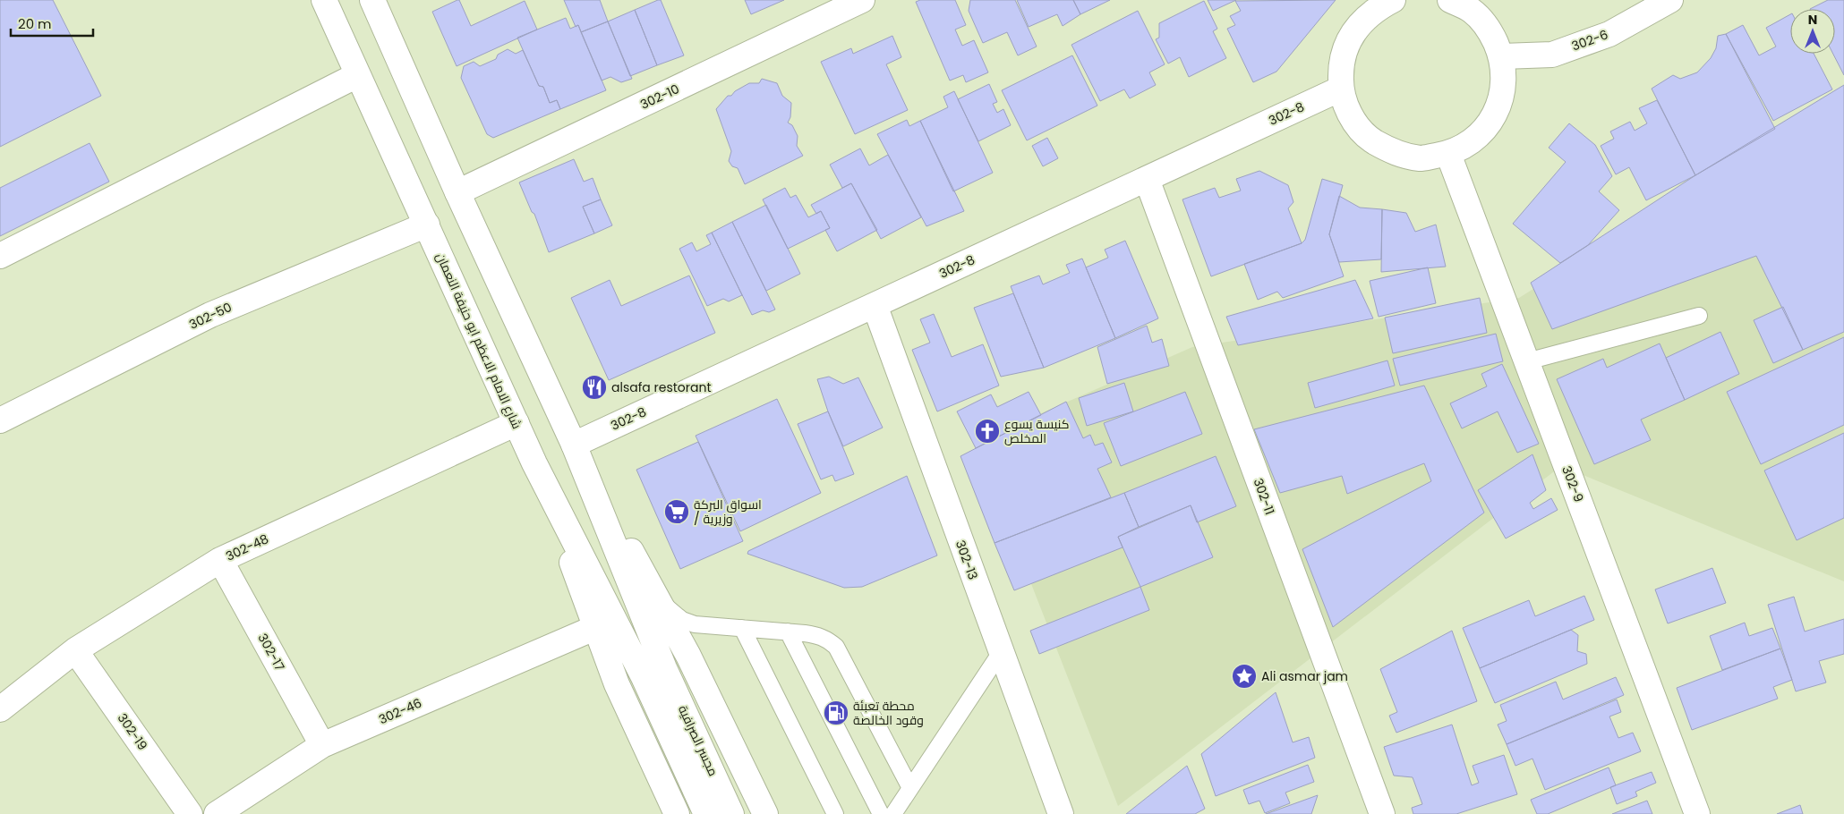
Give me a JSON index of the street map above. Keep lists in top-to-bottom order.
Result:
{
  "streets": {
    "street": [
      "302-6",
      "302-10",
      "302-8",
      "302-50",
      "شارع الامام الاعظم ابو حنيفة النعمان",
      "302-9",
      "302-11",
      "302-48",
      "302-13",
      "302-17",
      "302-46",
      "302-19",
      "مجسر الصرافية"
    ]
  },
  "crossings": [
    ["302-8", "302-11"],
    ["302-8", "302-13"],
    ["302-50", "شارع الامام الاعظم ابو حنيفة النعمان"],
    ["شارع الامام الاعظم ابو حنيفة النعمان", "302-48"],
    ["شارع الامام الاعظم ابو حنيفة النعمان", "مجسر الصرافية"],
    ["302-48", "302-17"],
    ["302-48", "302-19"],
    ["302-17", "302-46"]
  ],
  "places": {
    "restaurant": ["alsafa restorant"],
    "church": ["كنيسة يسوع المخلص"],
    "supermarket": ["اسواق البركة / وزيرية"],
    "place": ["Ali asmar jam"],
    "fuel station": ["محطة تعبئة وقود الخالصة"]
  },
  "scale_bar": "20 m",
  "north": "top"
}
